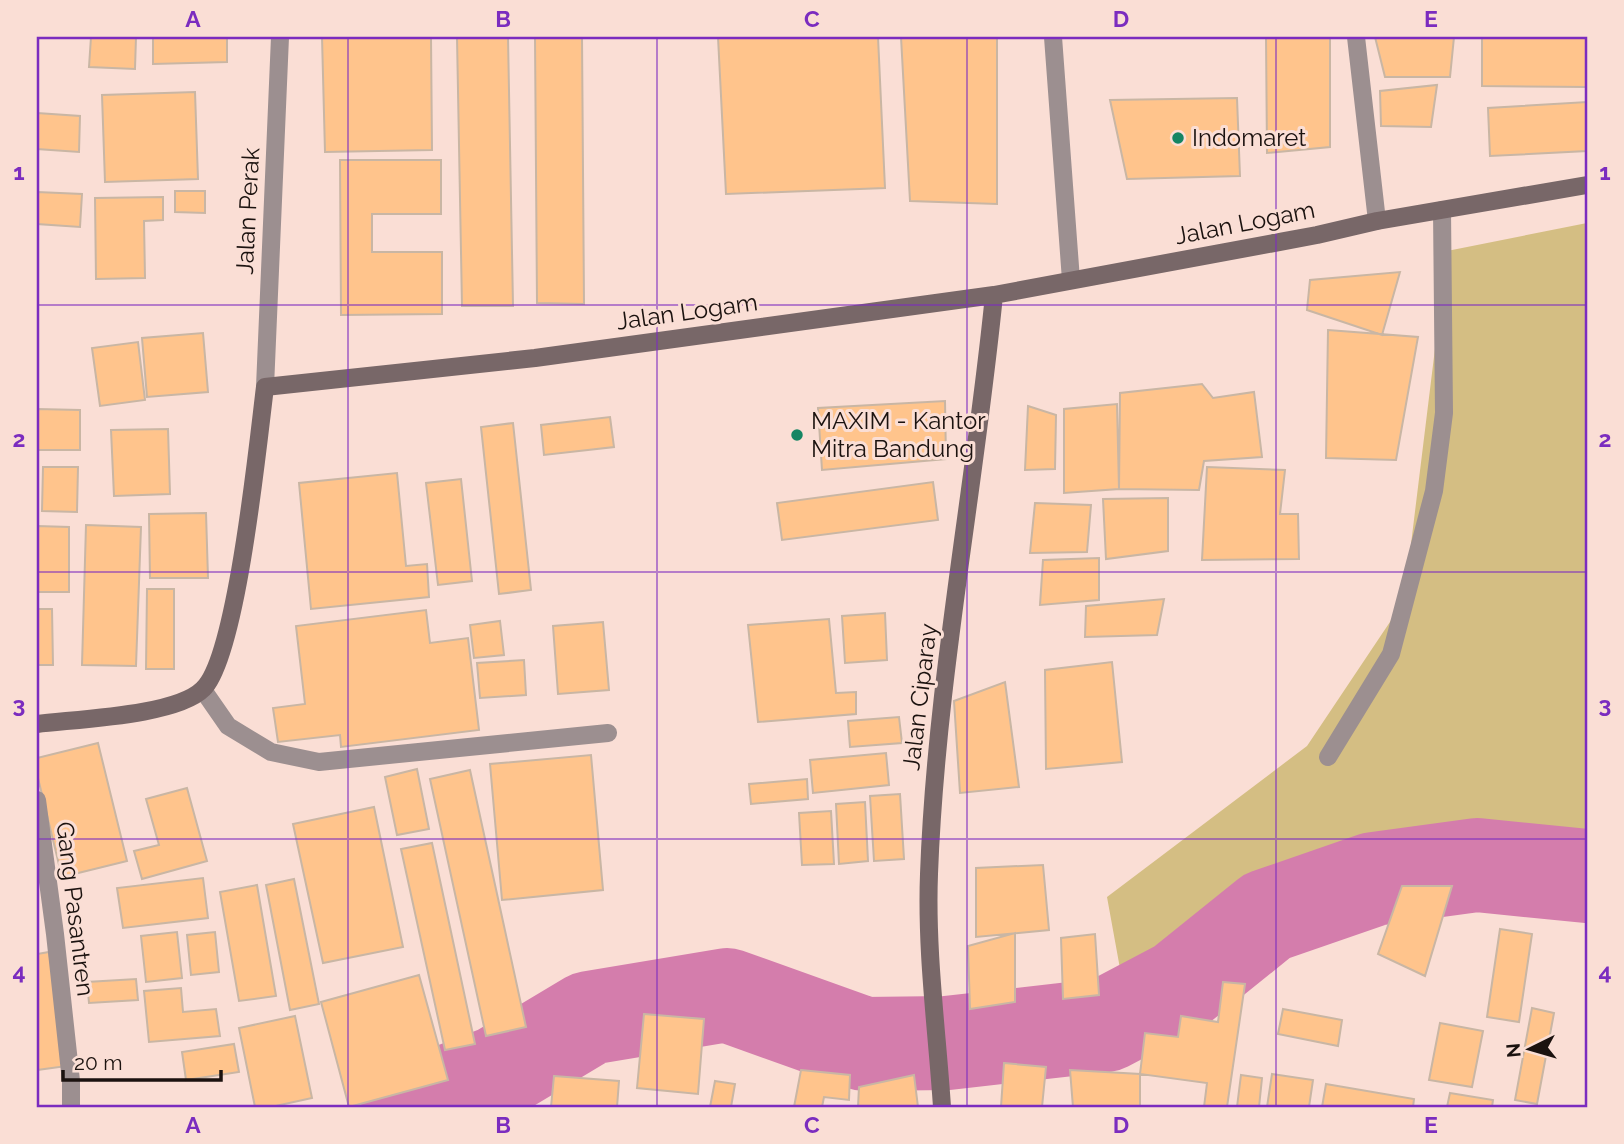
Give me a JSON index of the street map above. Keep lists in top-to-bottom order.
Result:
{
  "streets": {
    "street": [
      "Jalan Perak",
      "Jalan Logam",
      "Jalan Ciparay",
      "Gang Pasantren"
    ]
  },
  "crossings": [
    ["Jalan Perak", "Jalan Logam"],
    ["Jalan Logam", "Jalan Ciparay"]
  ],
  "places": ["Indomaret", "MAXIM - Kantor Mitra Bandung"],
  "scale_bar": "20 m",
  "north": "left",
  "grid": {
    "columns": [
      "A",
      "B",
      "C",
      "D",
      "E"
    ],
    "rows": [
      "1",
      "2",
      "3",
      "4"
    ]
  }
}
